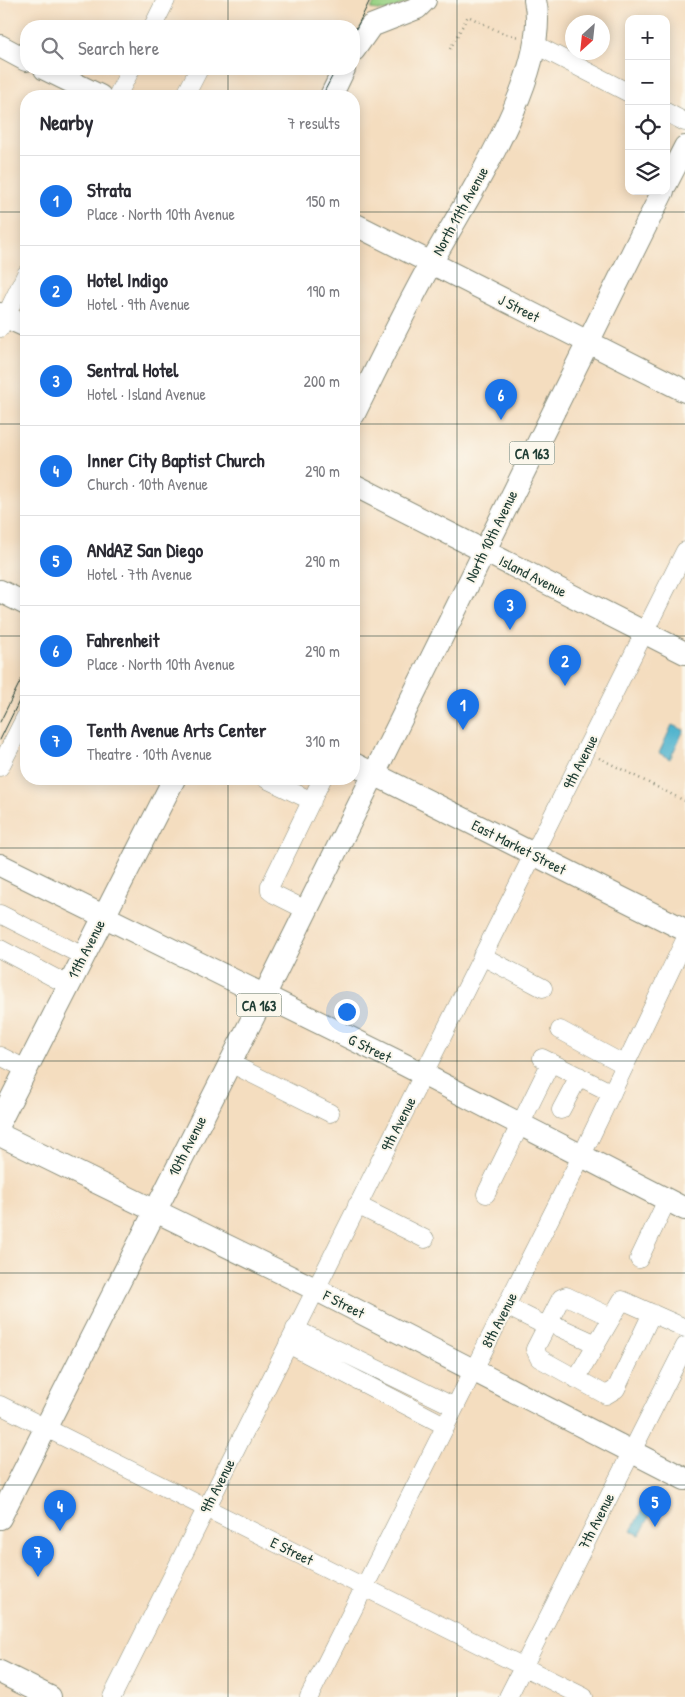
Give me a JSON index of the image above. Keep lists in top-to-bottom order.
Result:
{
  "streets": {
    "main road": [
      "North 11th Avenue",
      "J Street",
      "CA 163",
      "North 10th Avenue",
      "Island Avenue",
      "East Market Street",
      "11th Avenue",
      "G Street",
      "10th Avenue",
      "F Street"
    ],
    "street": [
      "9th Avenue",
      "8th Avenue",
      "7th Avenue",
      "E Street"
    ]
  },
  "crossings": [
    ["North 11th Avenue", "J Street"],
    ["J Street", "North 10th Avenue"],
    ["North 10th Avenue", "Island Avenue"],
    ["North 10th Avenue", "East Market Street"],
    ["Island Avenue", "9th Avenue"],
    ["9th Avenue", "East Market Street"],
    ["9th Avenue", "G Street"],
    ["9th Avenue", "F Street"],
    ["9th Avenue", "E Street"],
    ["11th Avenue", "G Street"],
    ["G Street", "10th Avenue"],
    ["G Street", "8th Avenue"],
    ["10th Avenue", "F Street"],
    ["10th Avenue", "E Street"],
    ["F Street", "8th Avenue"],
    ["F Street", "7th Avenue"],
    ["8th Avenue", "E Street"],
    ["7th Avenue", "E Street"]
  ],
  "north": "bottom left",
  "page": {
    "map_buttons": ["+", "−"],
    "search": "Search here",
    "heading": ["Nearby", "7 results"],
    "list": [
      {
        "mark": "1",
        "name": "Strata",
        "note": "Place · North 10th Avenue",
        "value": "150 m"
      },
      {
        "mark": "2",
        "name": "Hotel Indigo",
        "note": "Hotel · 9th Avenue",
        "value": "190 m"
      },
      {
        "mark": "3",
        "name": "Sentral Hotel",
        "note": "Hotel · Island Avenue",
        "value": "200 m"
      },
      {
        "mark": "4",
        "name": "Inner City Baptist Church",
        "note": "Church · 10th Avenue",
        "value": "290 m"
      },
      {
        "mark": "5",
        "name": "ANdAZ San Diego",
        "note": "Hotel · 7th Avenue",
        "value": "290 m"
      },
      {
        "mark": "6",
        "name": "Fahrenheit",
        "note": "Place · North 10th Avenue",
        "value": "290 m"
      },
      {
        "mark": "7",
        "name": "Tenth Avenue Arts Center",
        "note": "Theatre · 10th Avenue",
        "value": "310 m"
      }
    ],
    "pins": [
      "6",
      "3",
      "2",
      "1",
      "5",
      "4",
      "7"
    ]
  }
}
